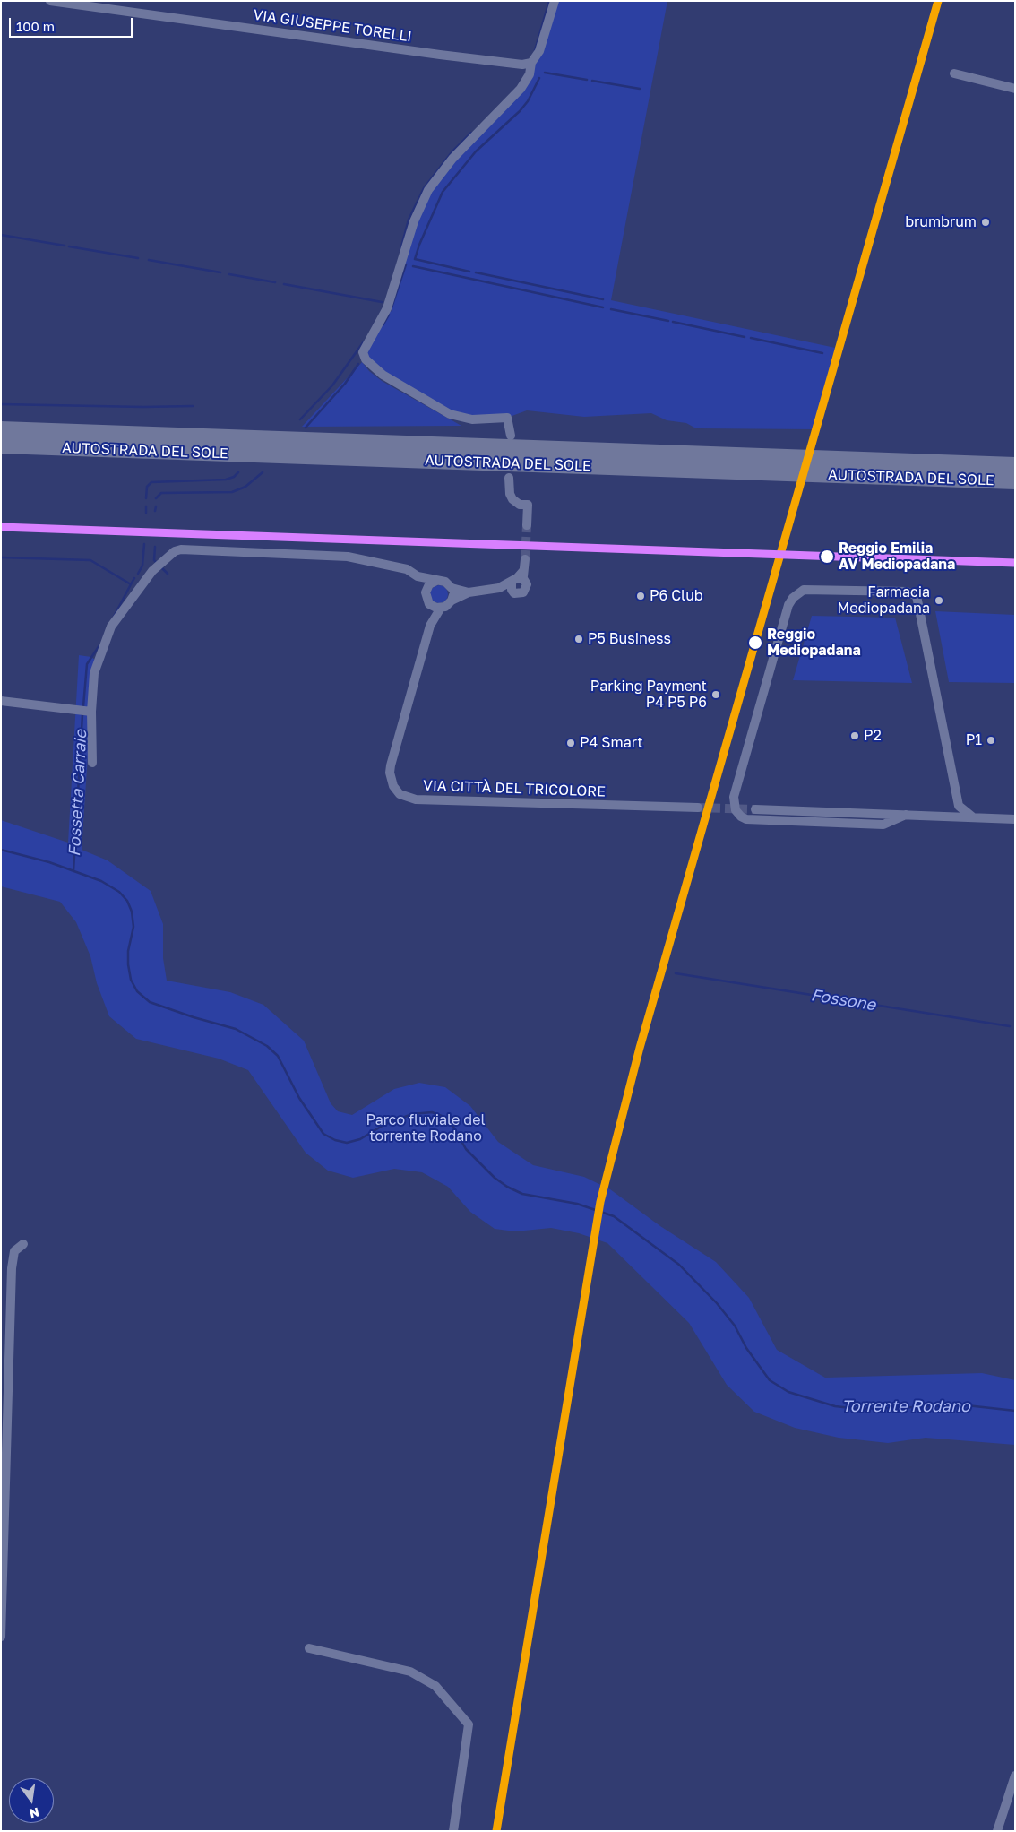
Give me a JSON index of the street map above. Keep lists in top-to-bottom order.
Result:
{
  "streets": {
    "highway": ["AUTOSTRADA DEL SOLE"],
    "street": ["VIA GIUSEPPE TORELLI", "VIA CITTÀ DEL TRICOLORE"]
  },
  "water": ["Fossetta Carraie", "Fossone", "Torrente Rodano"],
  "parks": ["Parco fluviale del torrente Rodano"],
  "places": [
    "brumbrum",
    "Reggio Emilia AV Mediopadana",
    "P6 Club",
    "Farmacia Mediopadana",
    "P5 Business",
    "Reggio Mediopadana",
    "Parking Payment P4 P5 P6",
    "P2",
    "P1",
    "P4 Smart"
  ],
  "scale_bar": "100 m",
  "north": "bottom"
}
